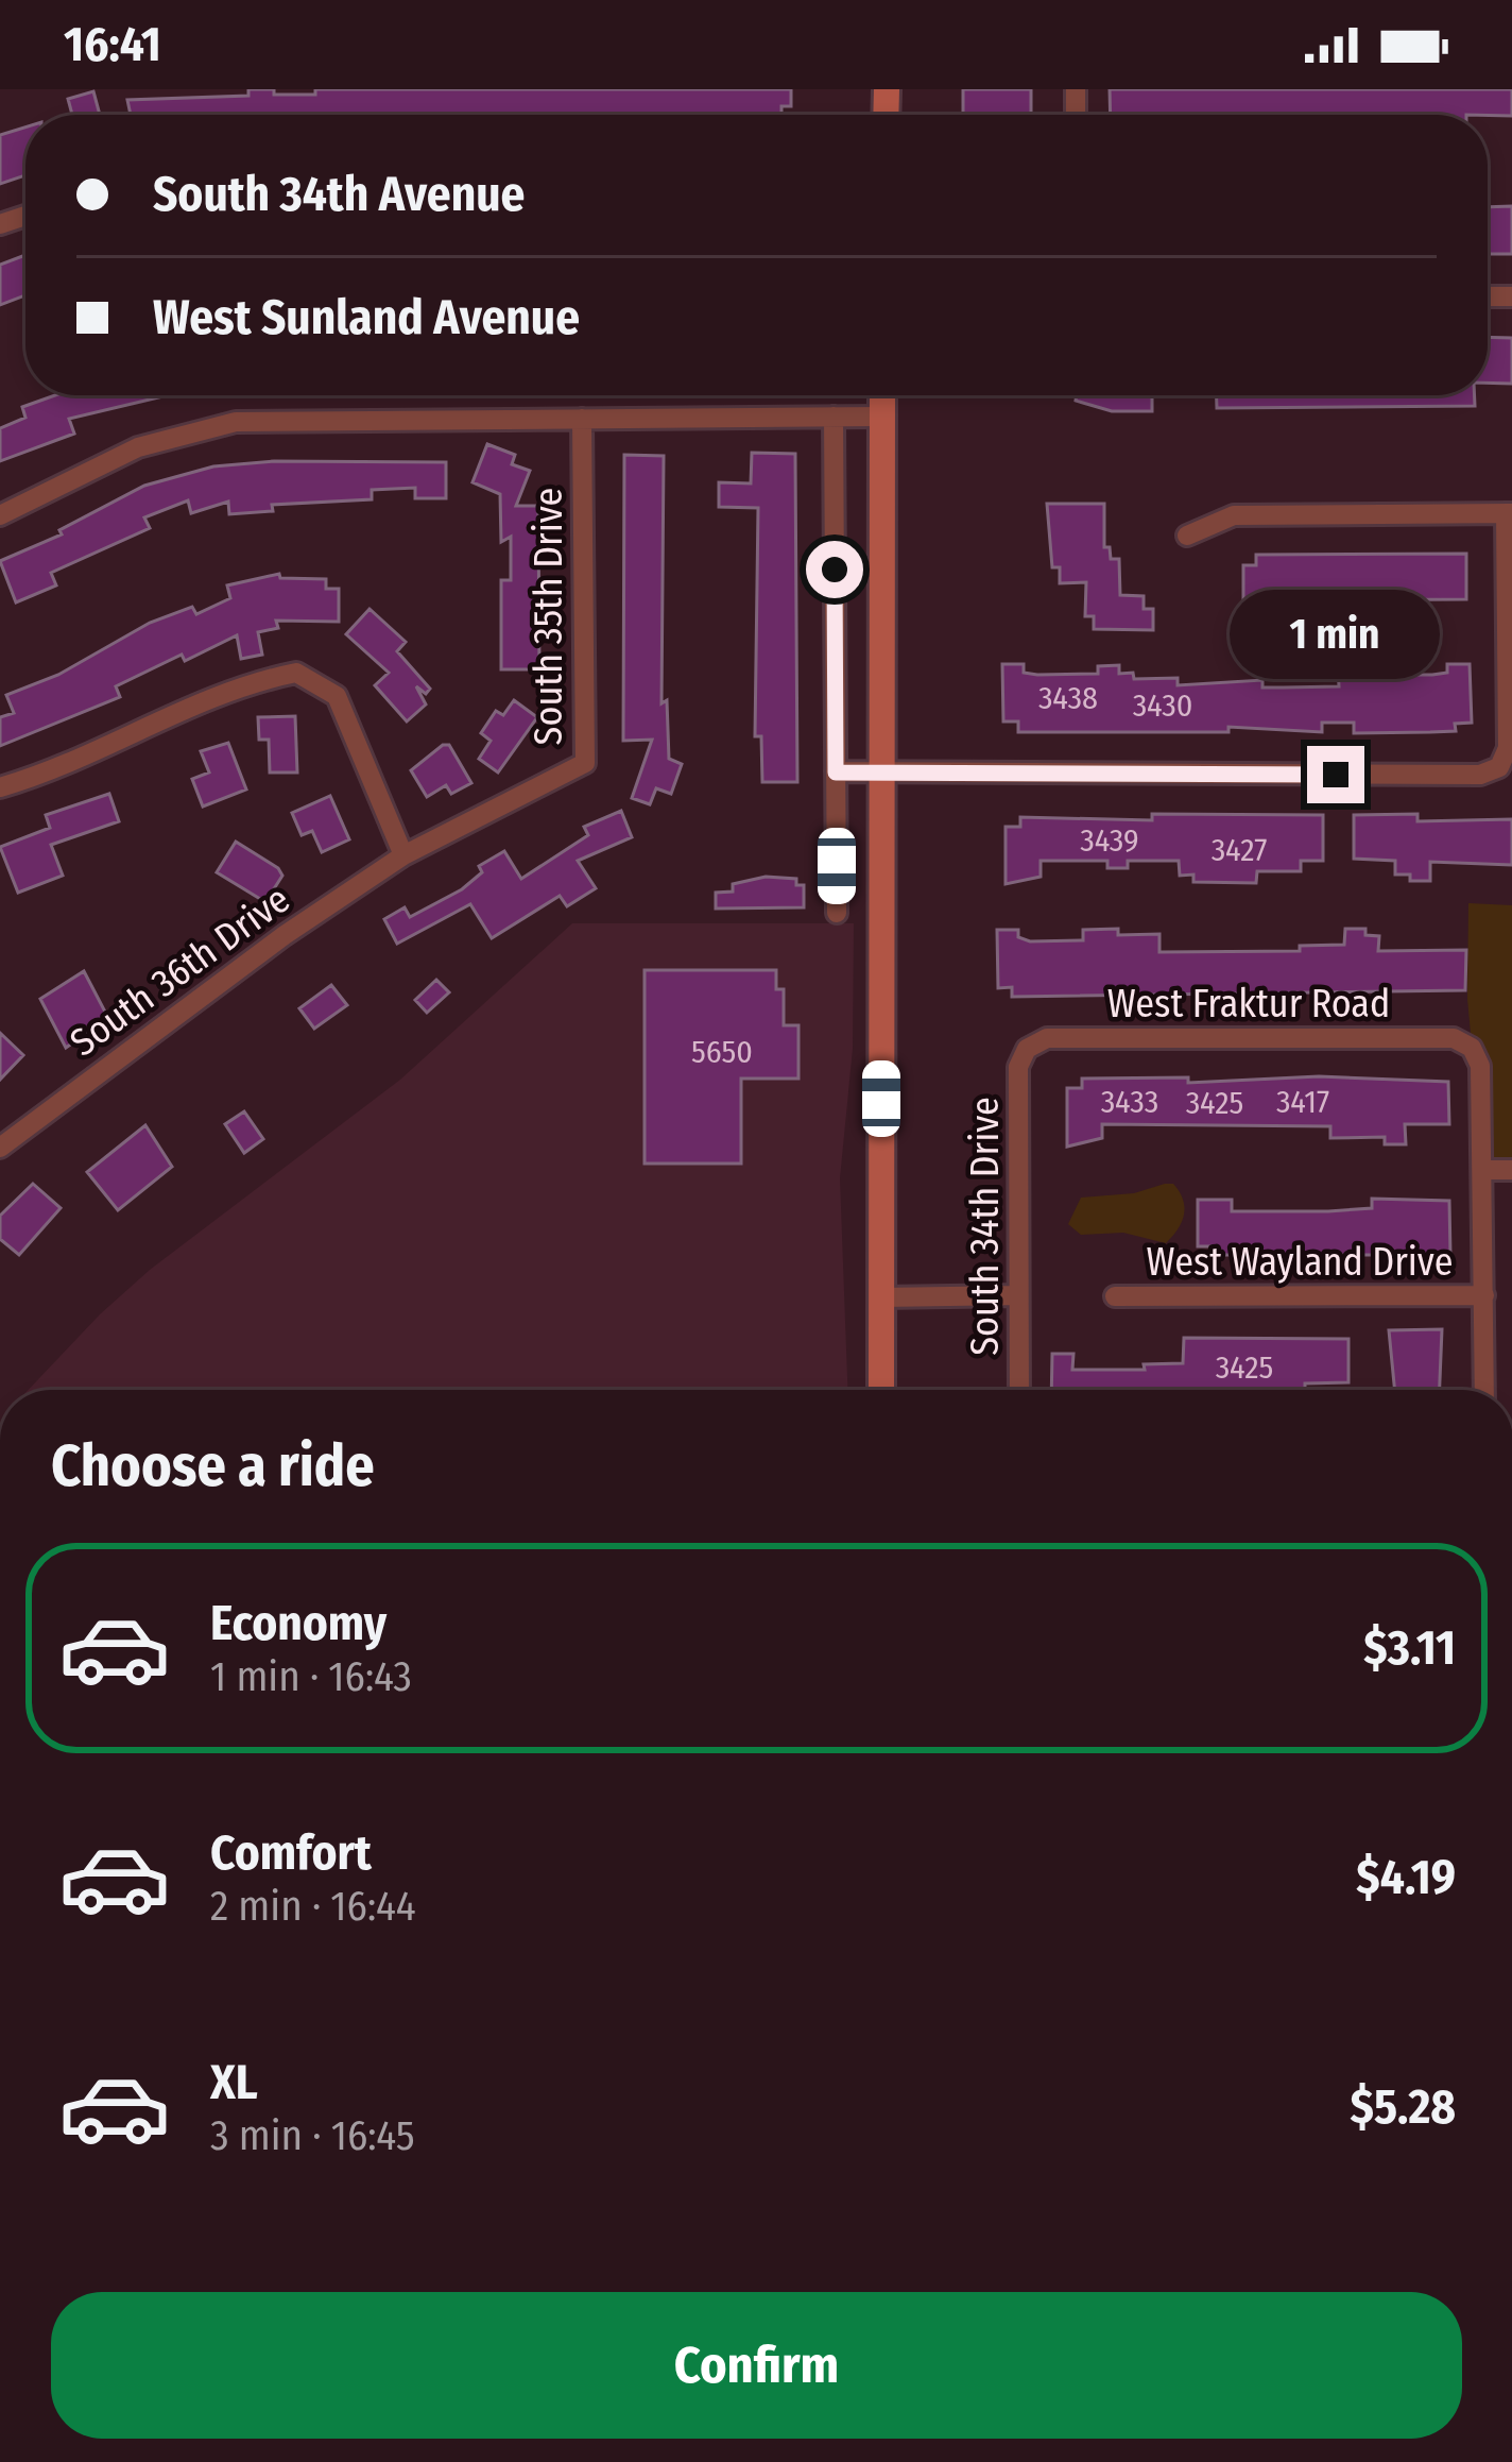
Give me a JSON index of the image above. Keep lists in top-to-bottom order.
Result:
{
  "streets": {
    "street": [
      "South 35th Drive",
      "South 36th Drive",
      "West Fraktur Road",
      "South 34th Drive",
      "West Wayland Drive"
    ]
  },
  "crossings": [
    ["South 35th Drive", "South 36th Drive"],
    ["West Fraktur Road", "South 34th Drive"]
  ],
  "house_numbers": [
    "3438",
    "3430",
    "3439",
    "3427",
    "5650",
    "3433",
    "3417",
    "3425",
    "3425"
  ],
  "page": {
    "status": "16:41",
    "banner": ["South 34th Avenue", "West Sunland Avenue"],
    "bubble": "1 min",
    "heading": "Choose a ride",
    "list": [
      {
        "name": "Economy",
        "note": "1 min · 16:43",
        "value": "$3.11"
      },
      {
        "name": "Comfort",
        "note": "2 min · 16:44",
        "value": "$4.19"
      },
      {
        "name": "XL",
        "note": "3 min · 16:45",
        "value": "$5.28"
      }
    ],
    "buttons": "Confirm"
  }
}
